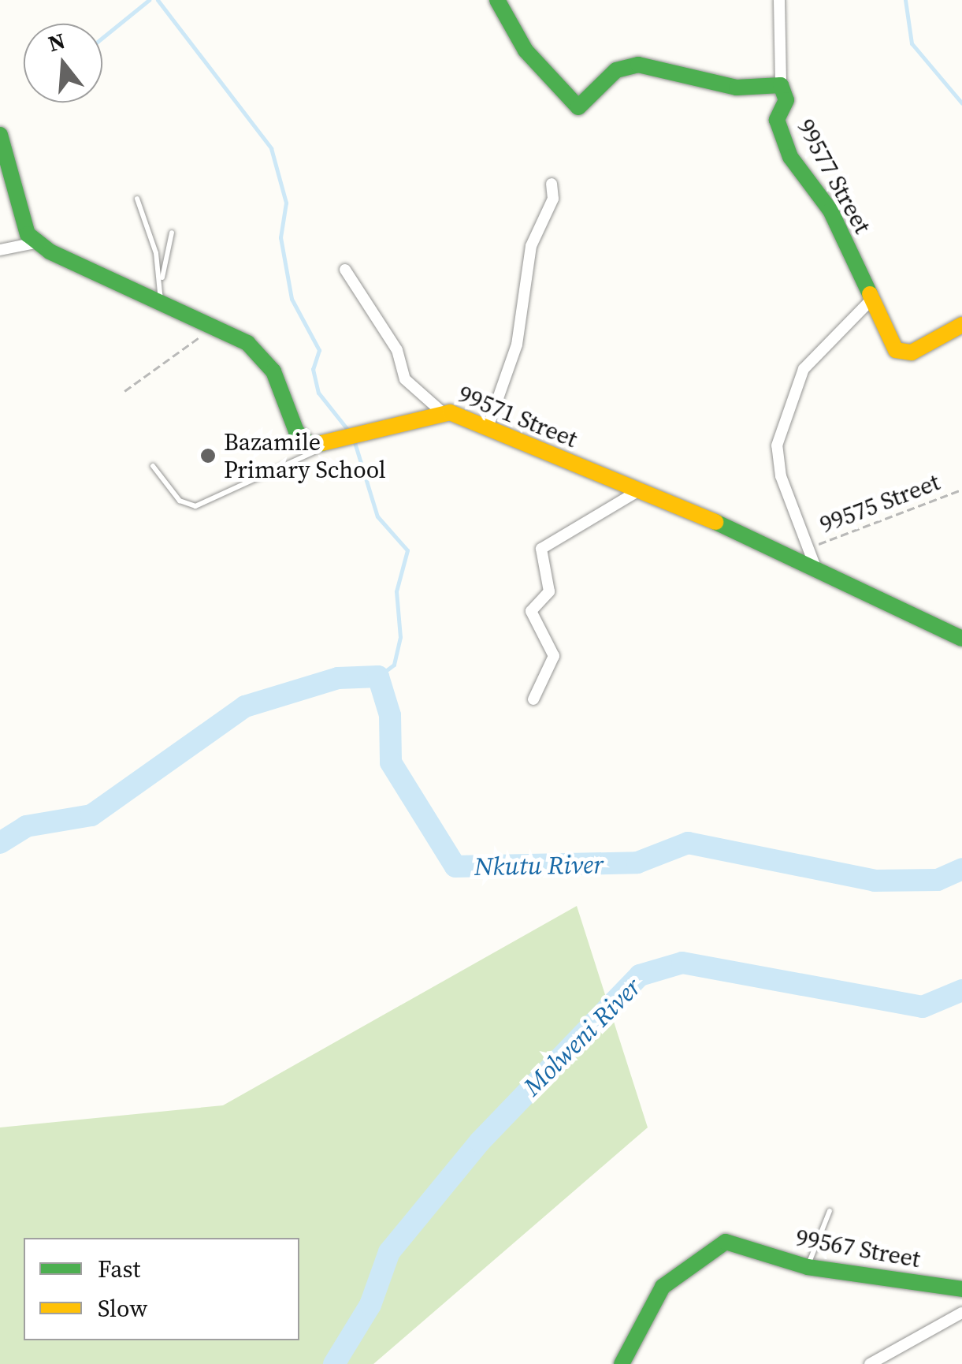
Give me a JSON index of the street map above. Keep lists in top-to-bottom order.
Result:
{
  "streets": {
    "street": ["99577 Street", "99571 Street", "99567 Street"],
    "path": ["99575 Street"]
  },
  "water": ["Nkutu River", "Molweni River"],
  "places": ["Bazamile Primary School"],
  "legend": ["Fast", "Slow"],
  "north": "top"
}
